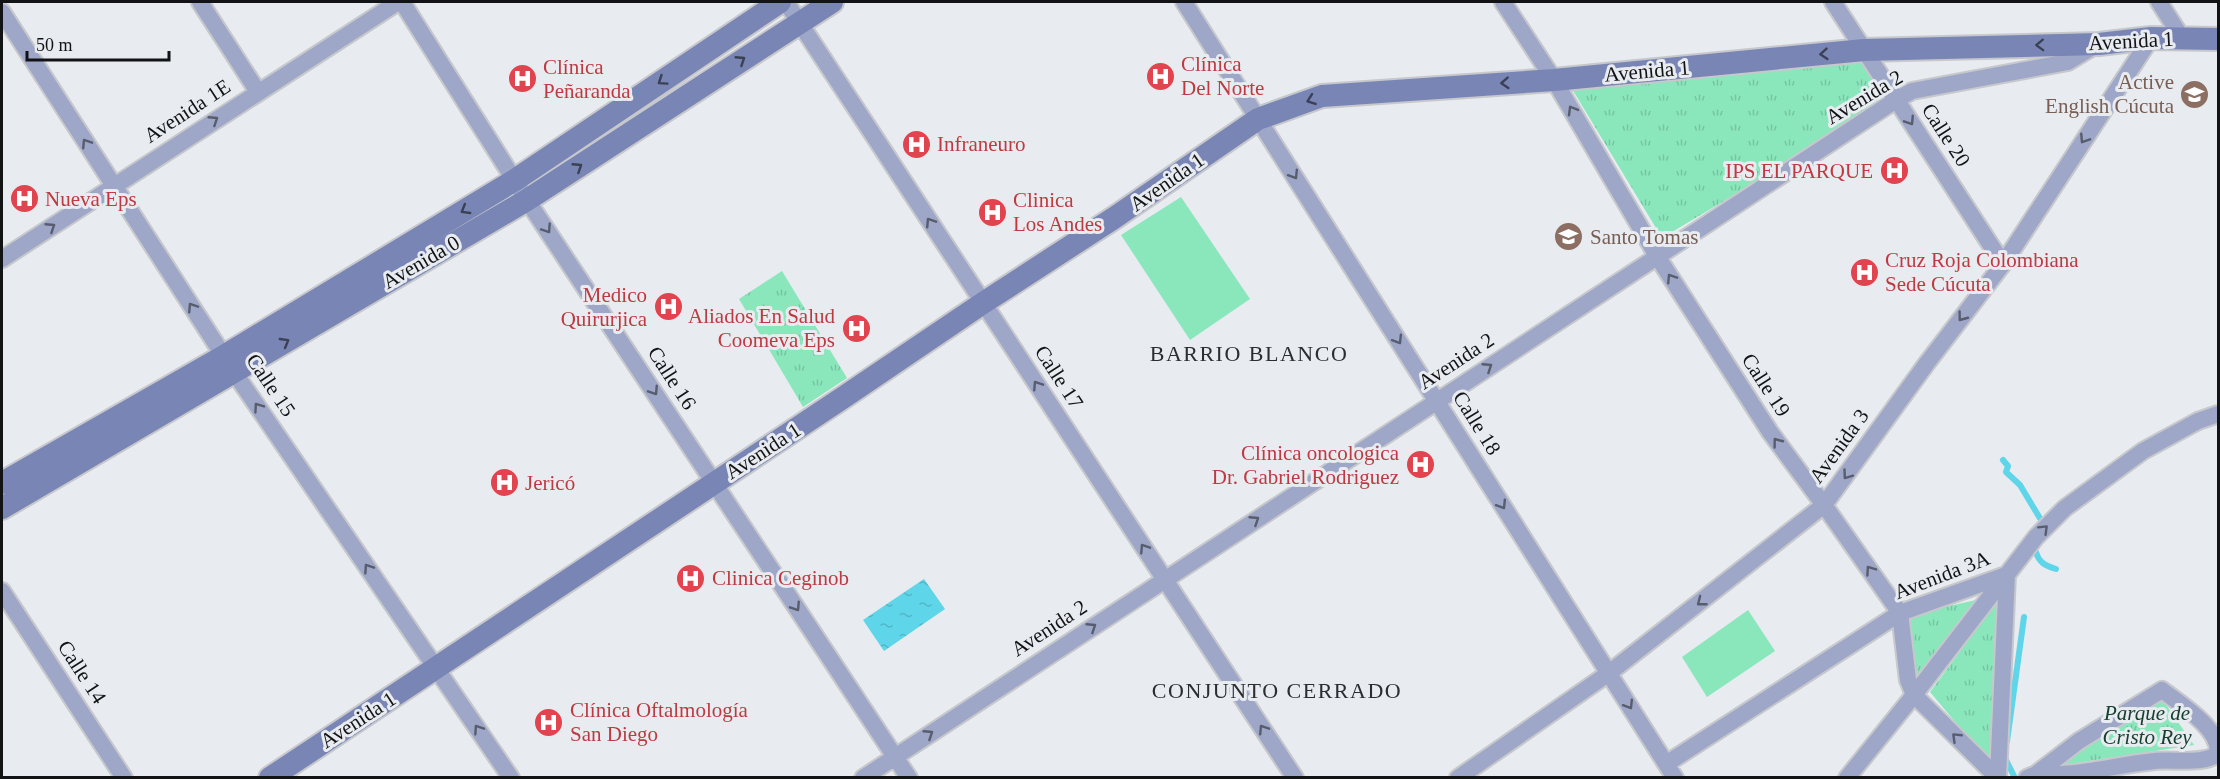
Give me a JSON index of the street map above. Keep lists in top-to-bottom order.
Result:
{
  "streets": {
    "street": [
      "Avenida 1",
      "Avenida 2",
      "Avenida 1E",
      "Calle 20",
      "Avenida 0",
      "Calle 17",
      "Calle 16",
      "Calle 15",
      "Calle 19",
      "Calle 18",
      "Avenida 3",
      "Avenida 3A",
      "Calle 14"
    ]
  },
  "crossings": [
    ["Avenida 1", "Avenida 2"],
    ["Avenida 1", "Calle 20"],
    ["Avenida 1", "Calle 17"],
    ["Avenida 1", "Calle 16"],
    ["Avenida 1", "Calle 15"],
    ["Avenida 1", "Calle 19"],
    ["Avenida 1", "Calle 18"],
    ["Avenida 1", "Avenida 3"],
    ["Avenida 2", "Calle 20"],
    ["Avenida 2", "Calle 17"],
    ["Avenida 2", "Calle 16"],
    ["Avenida 2", "Calle 19"],
    ["Avenida 2", "Calle 18"],
    ["Avenida 1E", "Calle 16"],
    ["Avenida 1E", "Calle 15"],
    ["Calle 20", "Avenida 3"],
    ["Avenida 0", "Calle 17"],
    ["Avenida 0", "Calle 16"],
    ["Avenida 0", "Calle 15"],
    ["Calle 19", "Avenida 3"],
    ["Calle 19", "Avenida 3A"],
    ["Calle 18", "Avenida 3"],
    ["Calle 18", "Avenida 3A"]
  ],
  "one_way": [
    "Avenida 1",
    "Avenida 2",
    "Avenida 1E",
    "Calle 20",
    "Calle 17",
    "Calle 16",
    "Calle 15",
    "Calle 19",
    "Calle 18",
    "Avenida 3",
    "Avenida 3A"
  ],
  "districts": ["BARRIO BLANCO", "CONJUNTO CERRADO"],
  "parks": ["Parque de Cristo Rey"],
  "places": {
    "hospital": [
      "Clínica Del Norte",
      "Clínica Peñaranda",
      "Infraneuro",
      "IPS EL PARQUE",
      "Nueva Eps",
      "Clinica Los Andes",
      "Cruz Roja Colombiana Sede Cúcuta",
      "Medico Quirurjica",
      "Aliados En Salud Coomeva Eps",
      "Clínica oncologica Dr. Gabriel Rodriguez",
      "Jericó",
      "Clinica Ceginob",
      "Clínica Oftalmología San Diego"
    ],
    "school or university": ["Active English Cúcuta", "Santo Tomas"]
  },
  "scale_bar": "50 m"
}
